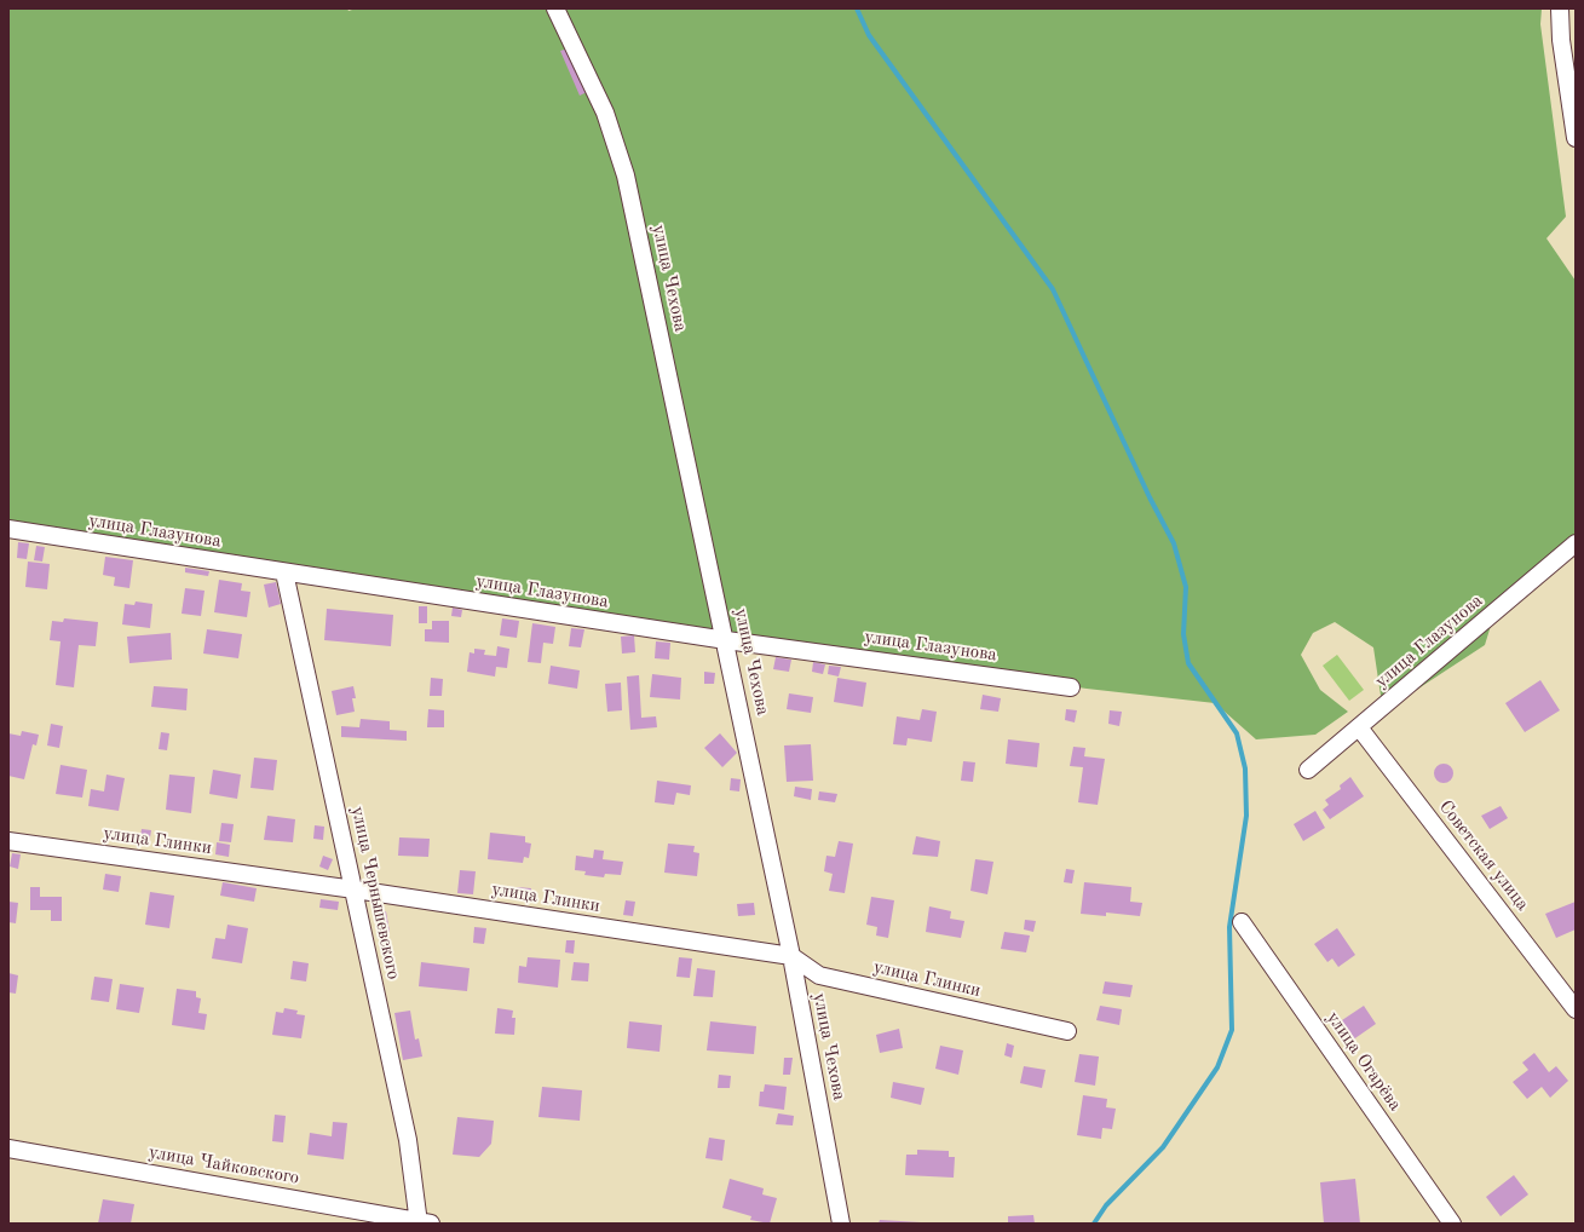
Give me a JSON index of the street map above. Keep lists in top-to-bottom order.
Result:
{
  "streets": {
    "street": [
      "улица Чехова",
      "улица Глазунова",
      "улица Глинки",
      "Советская улица",
      "улица Чернышевского",
      "улица Огарёва",
      "улица Чайковского"
    ]
  },
  "crossings": [
    ["улица Чехова", "улица Глазунова"],
    ["улица Чехова", "улица Глинки"],
    ["улица Глазунова", "Советская улица"],
    ["улица Глазунова", "улица Чернышевского"],
    ["улица Глинки", "улица Чернышевского"],
    ["улица Чернышевского", "улица Чайковского"]
  ]
}
